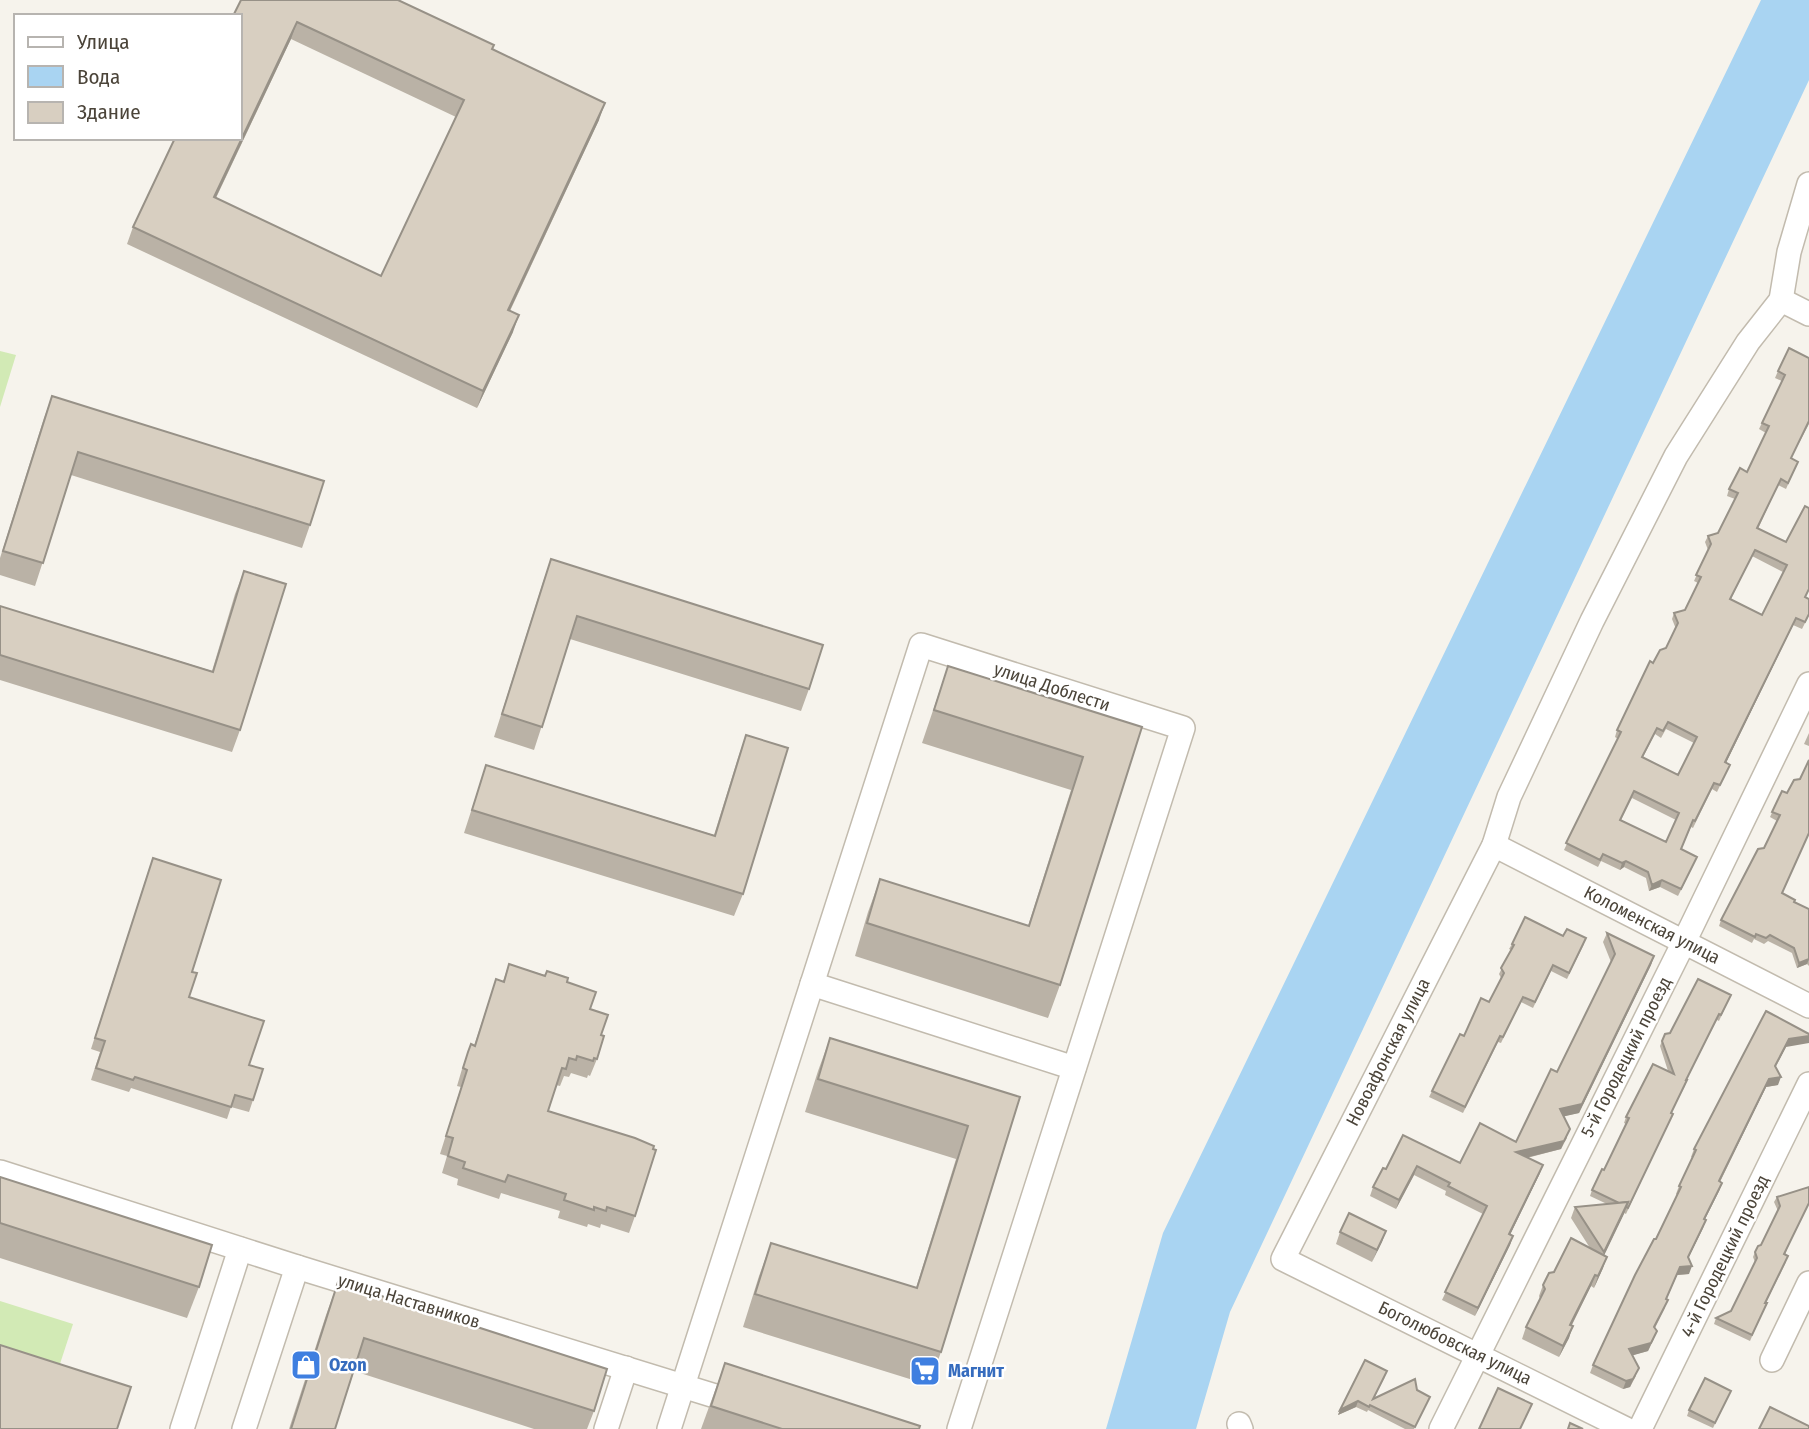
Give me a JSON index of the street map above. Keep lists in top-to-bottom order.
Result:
{
  "streets": {
    "street": [
      "улица Доблести",
      "Коломенская улица",
      "Новоафонская улица",
      "5-й Городецкий проезд",
      "4-й Городецкий проезд",
      "улица Наставников",
      "Боголюбовская улица"
    ]
  },
  "crossings": [
    ["Коломенская улица", "Новоафонская улица"],
    ["Коломенская улица", "5-й Городецкий проезд"],
    ["Новоафонская улица", "Боголюбовская улица"],
    ["5-й Городецкий проезд", "Боголюбовская улица"]
  ],
  "places": {
    "shop": ["Ozon"],
    "supermarket": ["Магнит"]
  },
  "legend": ["Улица", "Вода", "Здание"]
}
